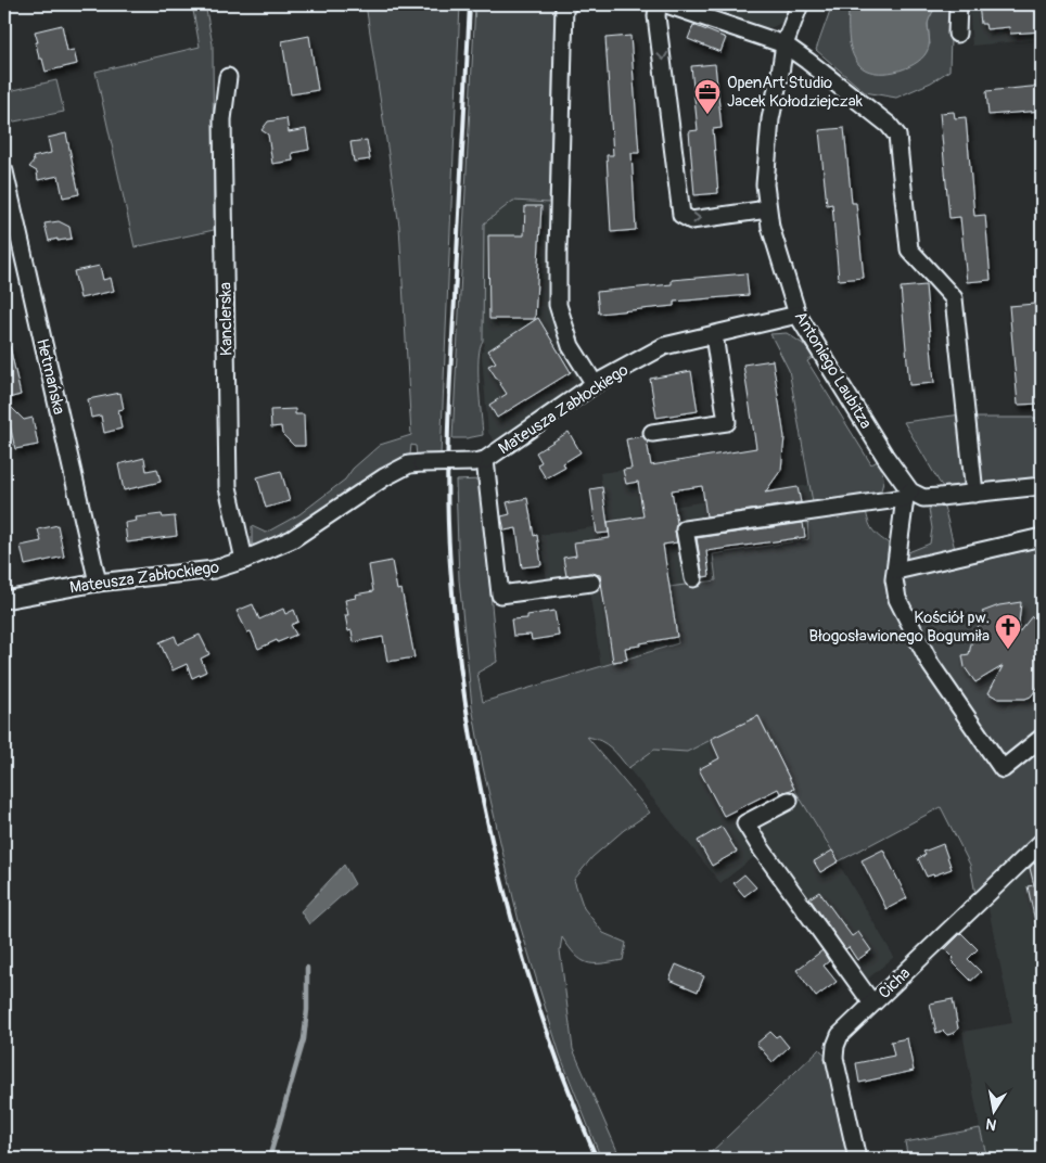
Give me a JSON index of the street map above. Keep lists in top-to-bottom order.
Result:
{
  "streets": {
    "street": [
      "Kanclerska",
      "Antoniego Laubitza",
      "Hetmańska",
      "Mateusza Zabłockiego",
      "Cicha"
    ]
  },
  "crossings": [
    ["Kanclerska", "Mateusza Zabłockiego"],
    ["Antoniego Laubitza", "Mateusza Zabłockiego"],
    ["Hetmańska", "Mateusza Zabłockiego"]
  ],
  "places": {
    "office": ["OpenArt Studio Jacek Kołodziejczak"],
    "church": ["Kościół pw. Błogosławionego Bogumiła"]
  },
  "north": "bottom"
}
